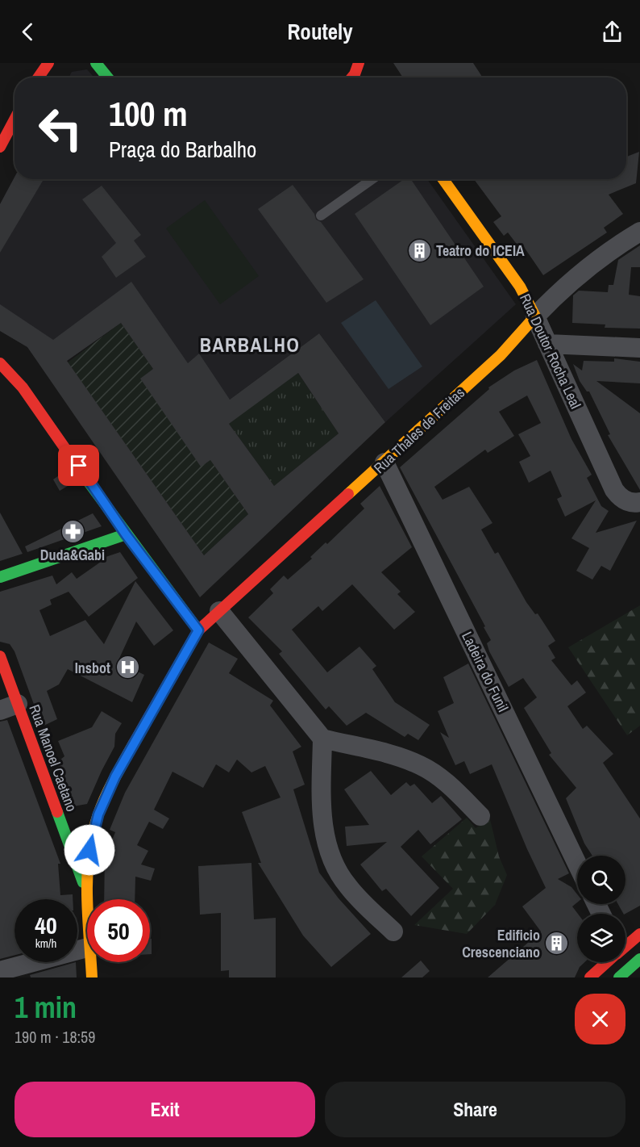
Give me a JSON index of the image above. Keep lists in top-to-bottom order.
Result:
{
  "streets": {
    "street": [
      "Rua Doutor Rocha Leal",
      "Rua Thales de Freitas",
      "Ladeira do Funil",
      "Rua Manoel Caetano"
    ]
  },
  "crossings": [
    ["Rua Doutor Rocha Leal", "Rua Thales de Freitas"],
    ["Rua Thales de Freitas", "Ladeira do Funil"],
    ["Rua Thales de Freitas", "Rua Manoel Caetano"]
  ],
  "districts": ["BARBALHO"],
  "places": {
    "building": ["Teatro do ICEIA", "Edificio Crescenciano"],
    "pharmacy": ["Duda&Gabi"],
    "hospital": ["Insbot"]
  },
  "page": {
    "header": "Routely",
    "turn": ["100 m", "Praça do Barbalho"],
    "speed": "40 km/h",
    "limit": "50",
    "heading": ["1 min", "190 m · 18:59"],
    "buttons": ["Exit", "Share"]
  }
}
